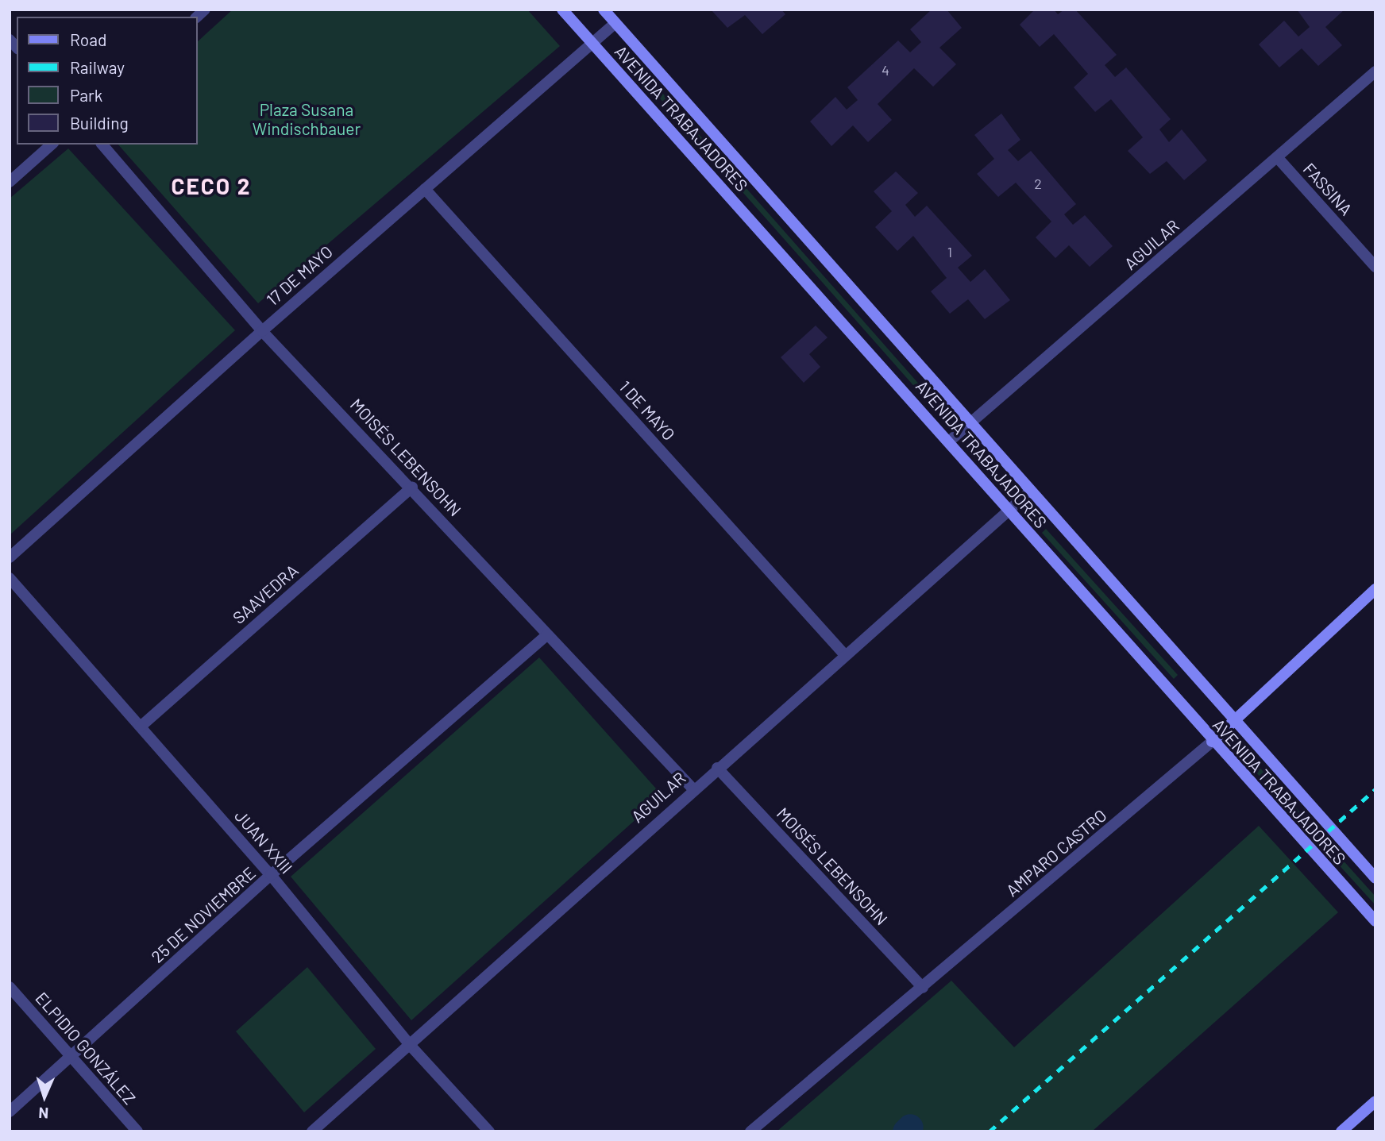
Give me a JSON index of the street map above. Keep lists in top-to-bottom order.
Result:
{
  "streets": {
    "main road": ["AVENIDA TRABAJADORES", "AMPARO CASTRO"],
    "street": [
      "FASSINA",
      "AGUILAR",
      "17 DE MAYO",
      "1 DE MAYO",
      "MOISÉS LEBENSOHN",
      "SAAVEDRA",
      "JUAN XXIII",
      "25 DE NOVIEMBRE",
      "ELPIDIO GONZÁLEZ"
    ]
  },
  "crossings": [
    ["AVENIDA TRABAJADORES", "AGUILAR"],
    ["AVENIDA TRABAJADORES", "17 DE MAYO"],
    ["AVENIDA TRABAJADORES", "AMPARO CASTRO"],
    ["FASSINA", "AGUILAR"],
    ["AGUILAR", "1 DE MAYO"],
    ["AGUILAR", "MOISÉS LEBENSOHN"],
    ["AGUILAR", "JUAN XXIII"],
    ["17 DE MAYO", "1 DE MAYO"],
    ["17 DE MAYO", "MOISÉS LEBENSOHN"],
    ["MOISÉS LEBENSOHN", "SAAVEDRA"],
    ["MOISÉS LEBENSOHN", "AMPARO CASTRO"],
    ["MOISÉS LEBENSOHN", "25 DE NOVIEMBRE"],
    ["SAAVEDRA", "JUAN XXIII"],
    ["JUAN XXIII", "25 DE NOVIEMBRE"],
    ["25 DE NOVIEMBRE", "ELPIDIO GONZÁLEZ"]
  ],
  "districts": ["CECO 2"],
  "parks": ["Plaza Susana Windischbauer"],
  "house_numbers": ["4", "2", "1"],
  "legend": [
    "Road",
    "Railway",
    "Park",
    "Building"
  ],
  "north": "bottom"
}
